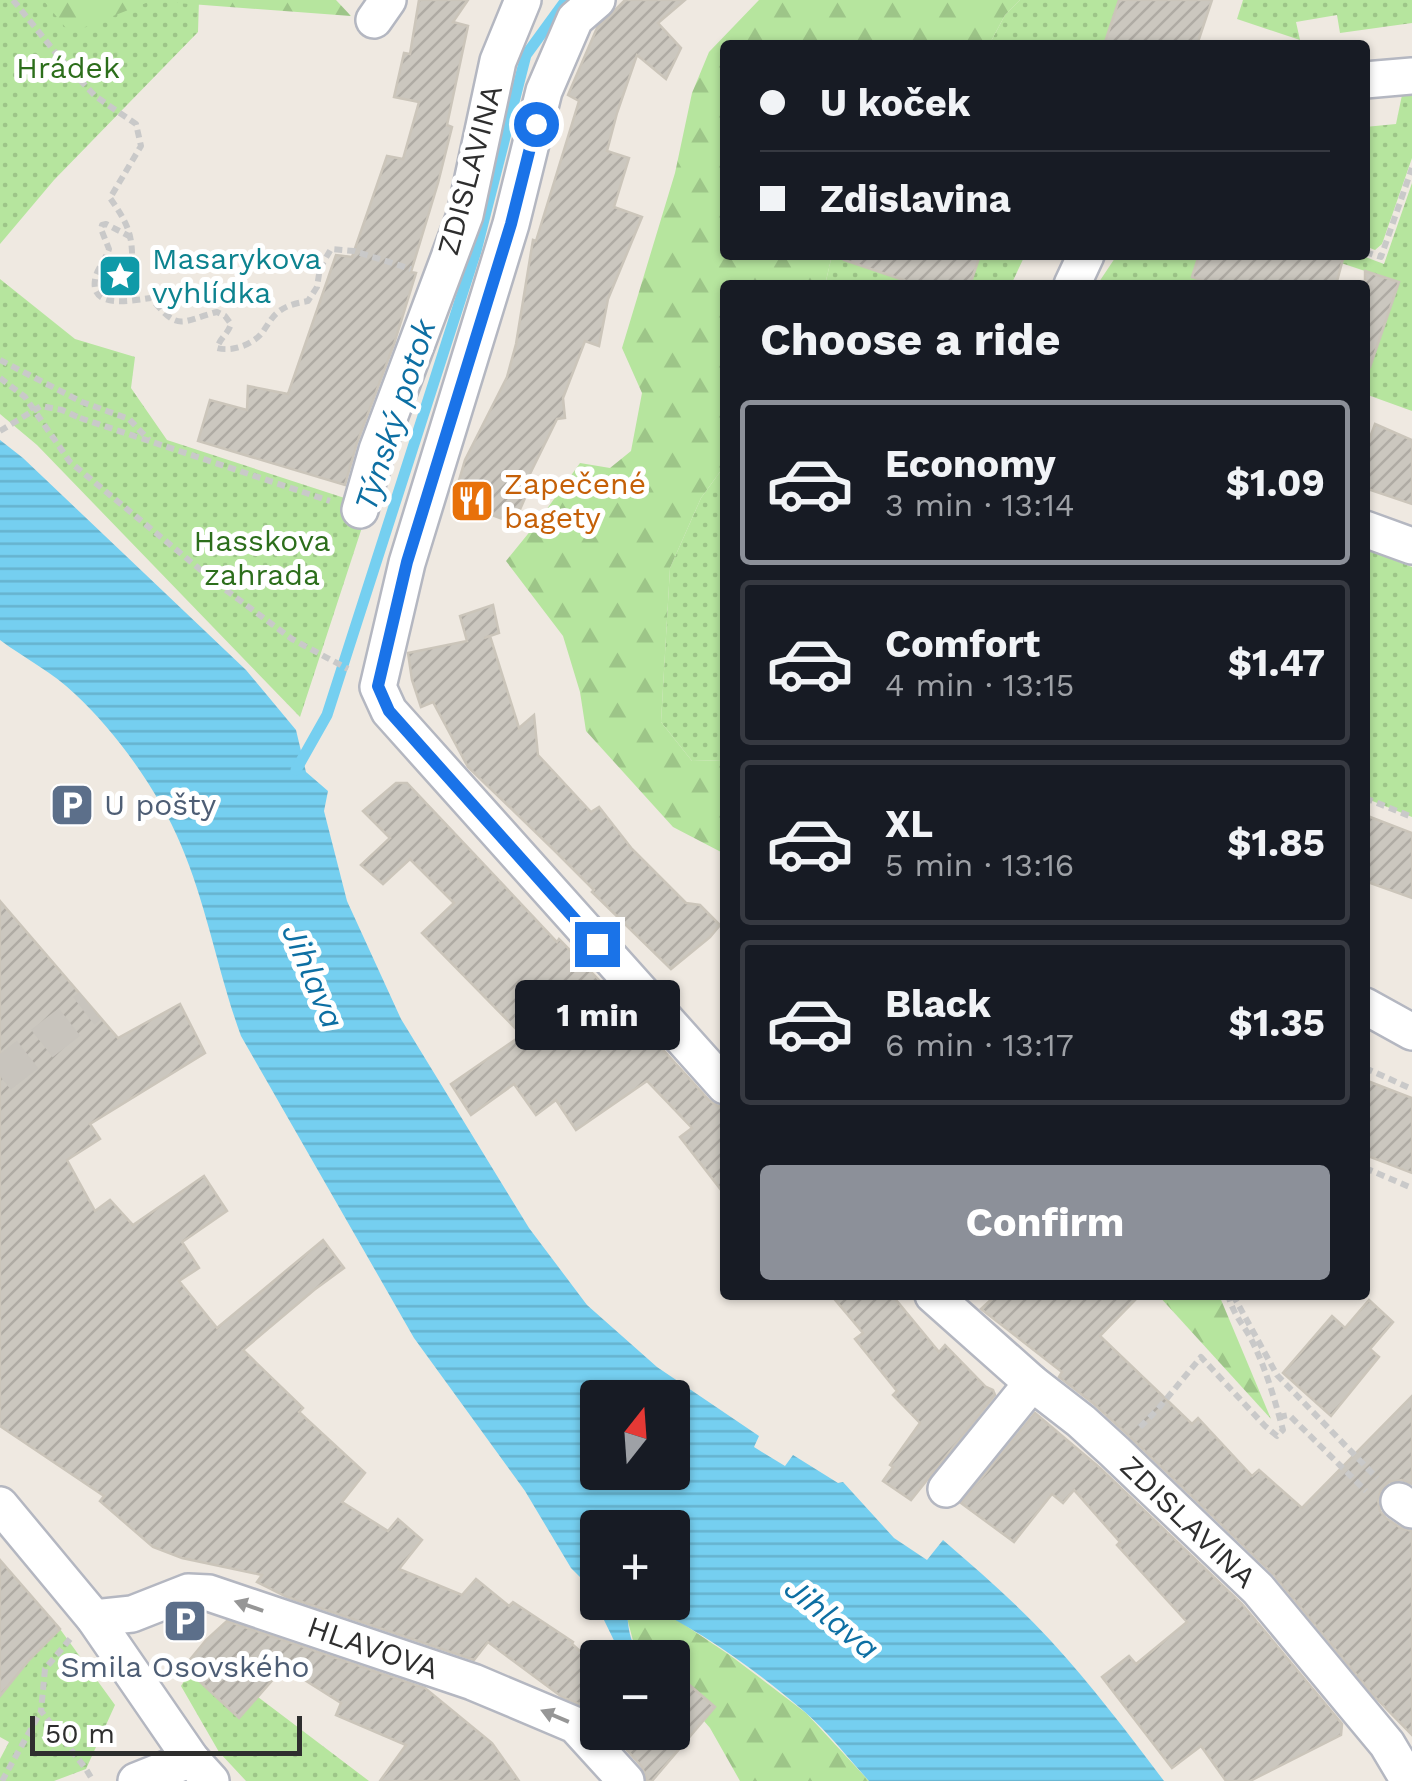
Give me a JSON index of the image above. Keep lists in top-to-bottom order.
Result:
{
  "streets": {
    "street": ["ZDISLAVINA", "HLAVOVA"]
  },
  "one_way": ["HLAVOVA"],
  "water": ["Týnský potok", "Jihlava"],
  "parks": ["Hrádek", "Hasskova zahrada"],
  "places": {
    "place": ["Masarykova vyhlídka"],
    "restaurant": ["Zapečené bagety"],
    "parking": ["U pošty", "Smila Osovského"]
  },
  "scale_bar": "50 m",
  "north": "top",
  "page": {
    "banner": ["U koček", "Zdislavina"],
    "heading": "Choose a ride",
    "list": [
      {
        "name": "Economy",
        "note": "3 min · 13:14",
        "value": "$1.09"
      },
      {
        "name": "Comfort",
        "note": "4 min · 13:15",
        "value": "$1.47"
      },
      {
        "name": "XL",
        "note": "5 min · 13:16",
        "value": "$1.85"
      },
      {
        "name": "Black",
        "note": "6 min · 13:17",
        "value": "$1.35"
      }
    ],
    "bubble": "1 min",
    "buttons": "Confirm",
    "map_buttons": ["+", "−"],
    "scale": "50 m"
  }
}
